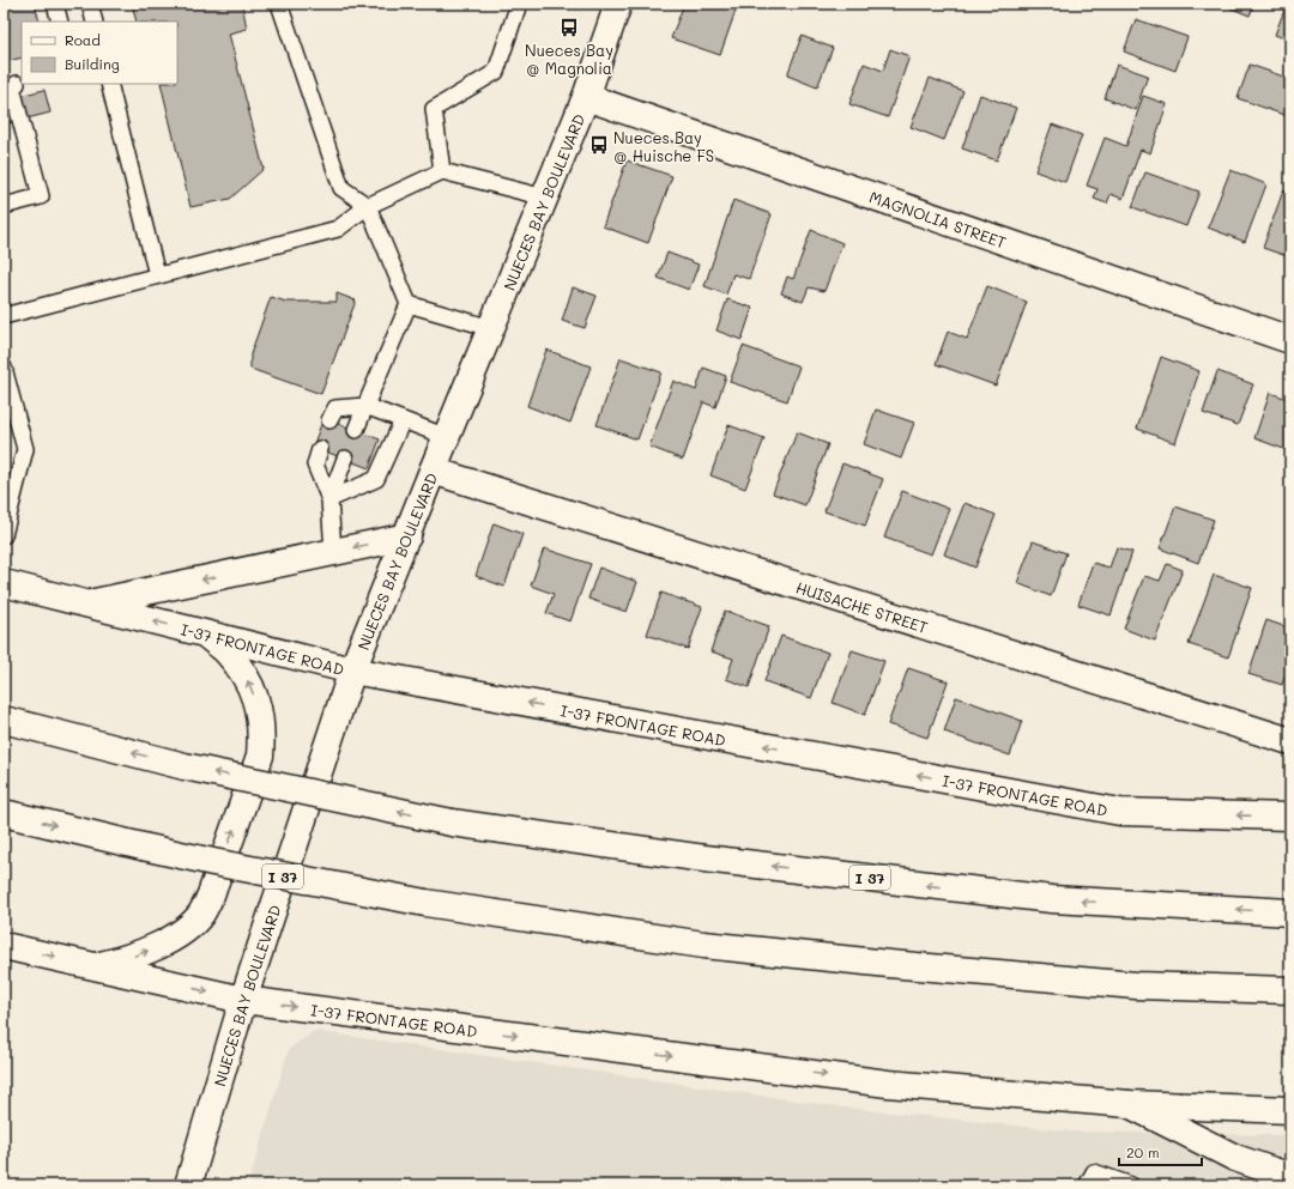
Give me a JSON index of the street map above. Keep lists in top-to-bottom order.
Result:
{
  "streets": {
    "main road": [
      "NUECES BAY BOULEVARD",
      "MAGNOLIA STREET",
      "HUISACHE STREET",
      "I-37 FRONTAGE ROAD",
      "I 37"
    ]
  },
  "crossings": [
    ["NUECES BAY BOULEVARD", "MAGNOLIA STREET"],
    ["NUECES BAY BOULEVARD", "HUISACHE STREET"],
    ["NUECES BAY BOULEVARD", "I-37 FRONTAGE ROAD"]
  ],
  "places": {
    "bus stop": ["Nueces Bay @ Magnolia", "Nueces Bay @ Huische FS"]
  },
  "legend": ["Road", "Building"],
  "scale_bar": "20 m"
}
